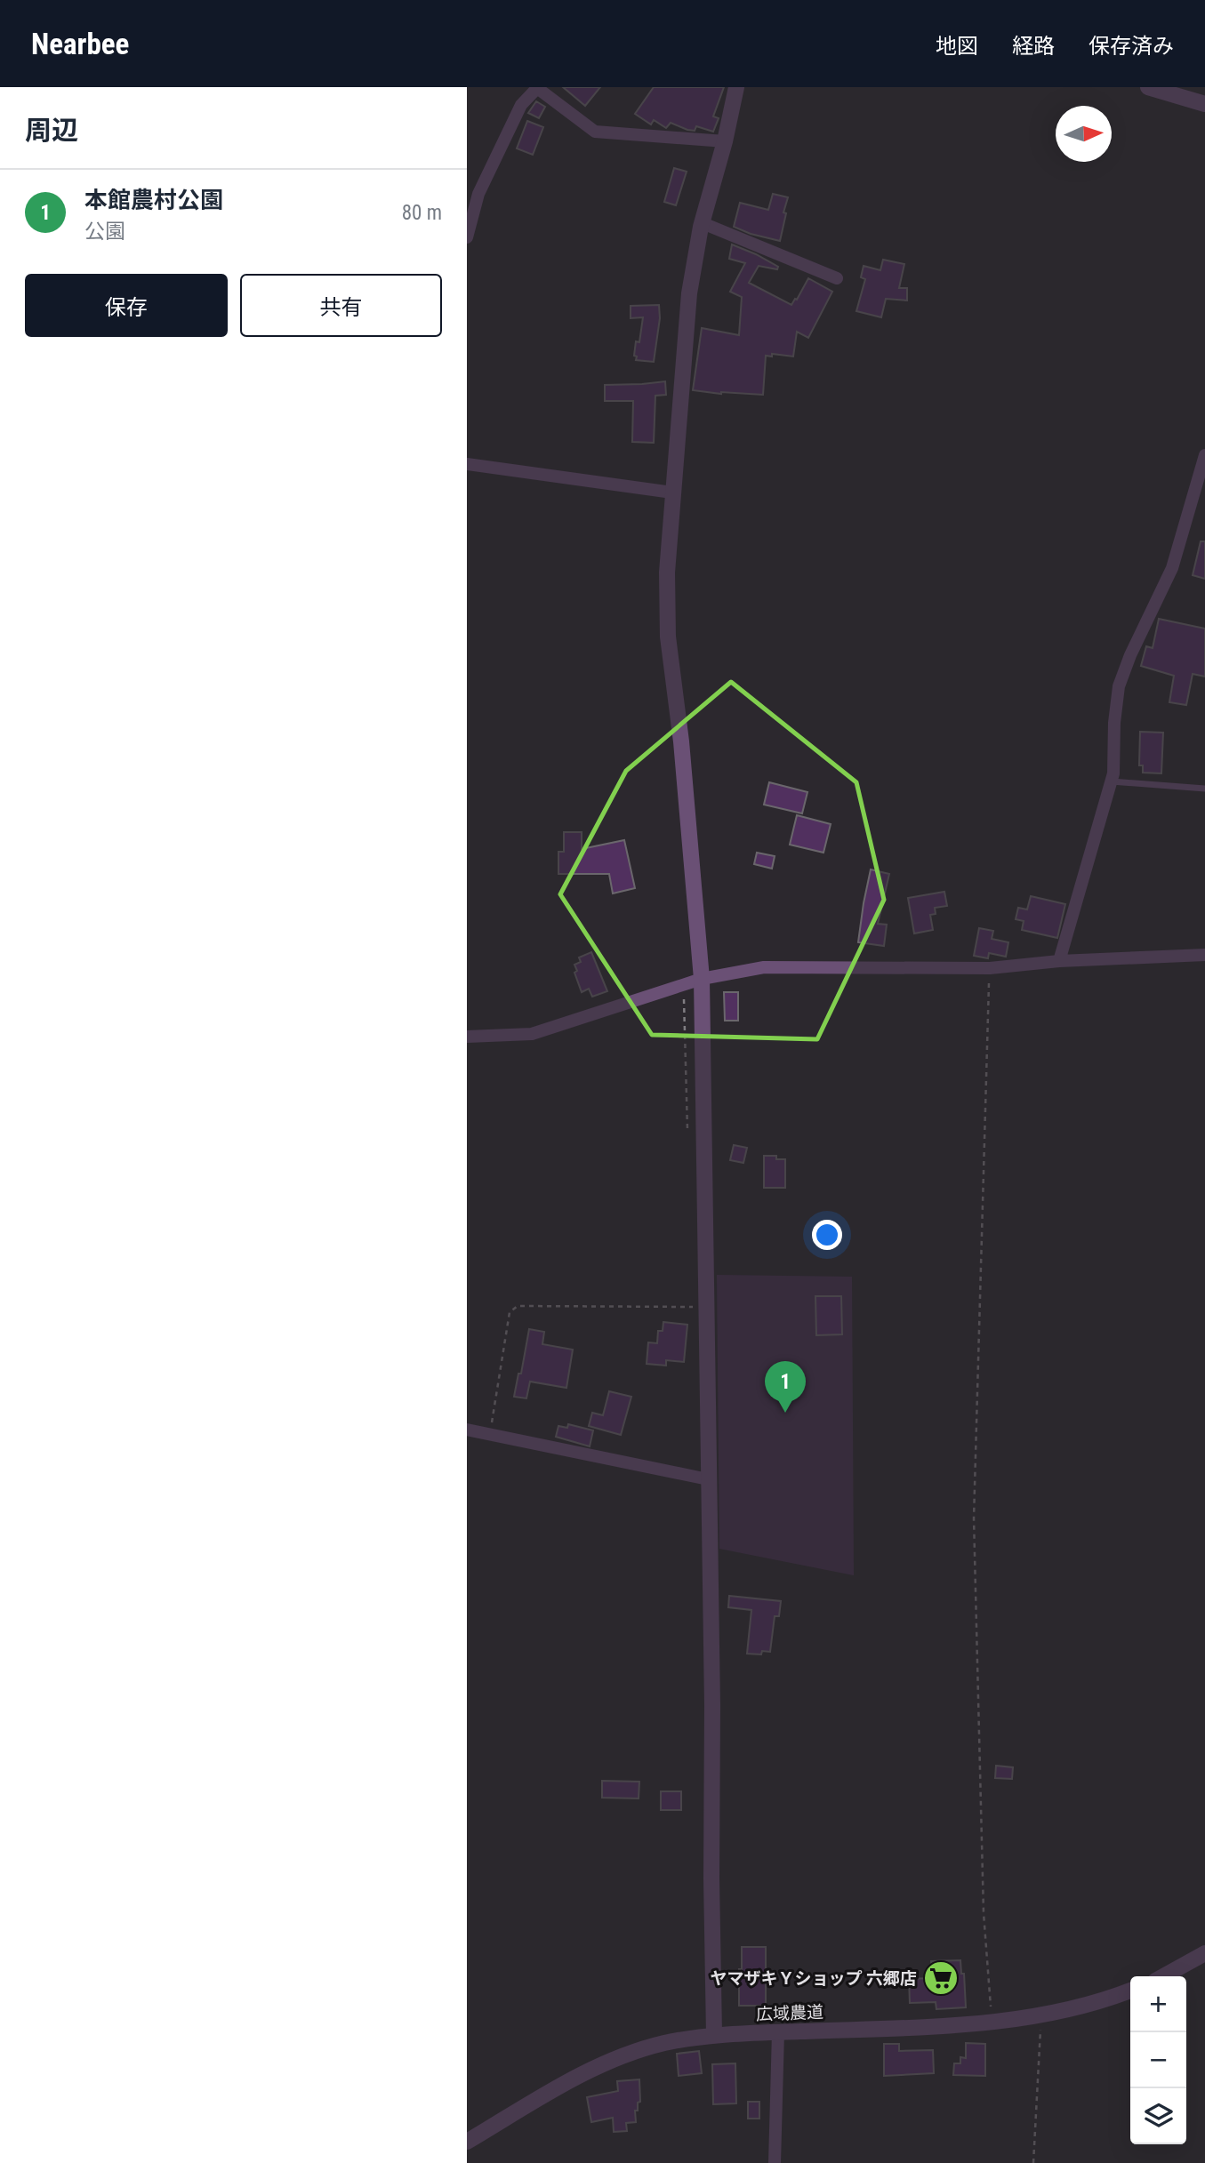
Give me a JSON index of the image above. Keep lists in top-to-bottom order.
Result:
{
  "streets": {
    "street": ["広域農道"]
  },
  "places": {
    "supermarket": ["ヤマザキＹショップ 六郷店"]
  },
  "north": "right",
  "page": {
    "header": "Nearbee",
    "nav": ["地図", "経路", "保存済み"],
    "heading": "周辺",
    "list": [
      {
        "mark": "1",
        "name": "本館農村公園",
        "note": "公園",
        "value": "80 m"
      }
    ],
    "buttons": ["保存", "共有"],
    "pins": "1",
    "map_buttons": ["+", "−"]
  }
}
